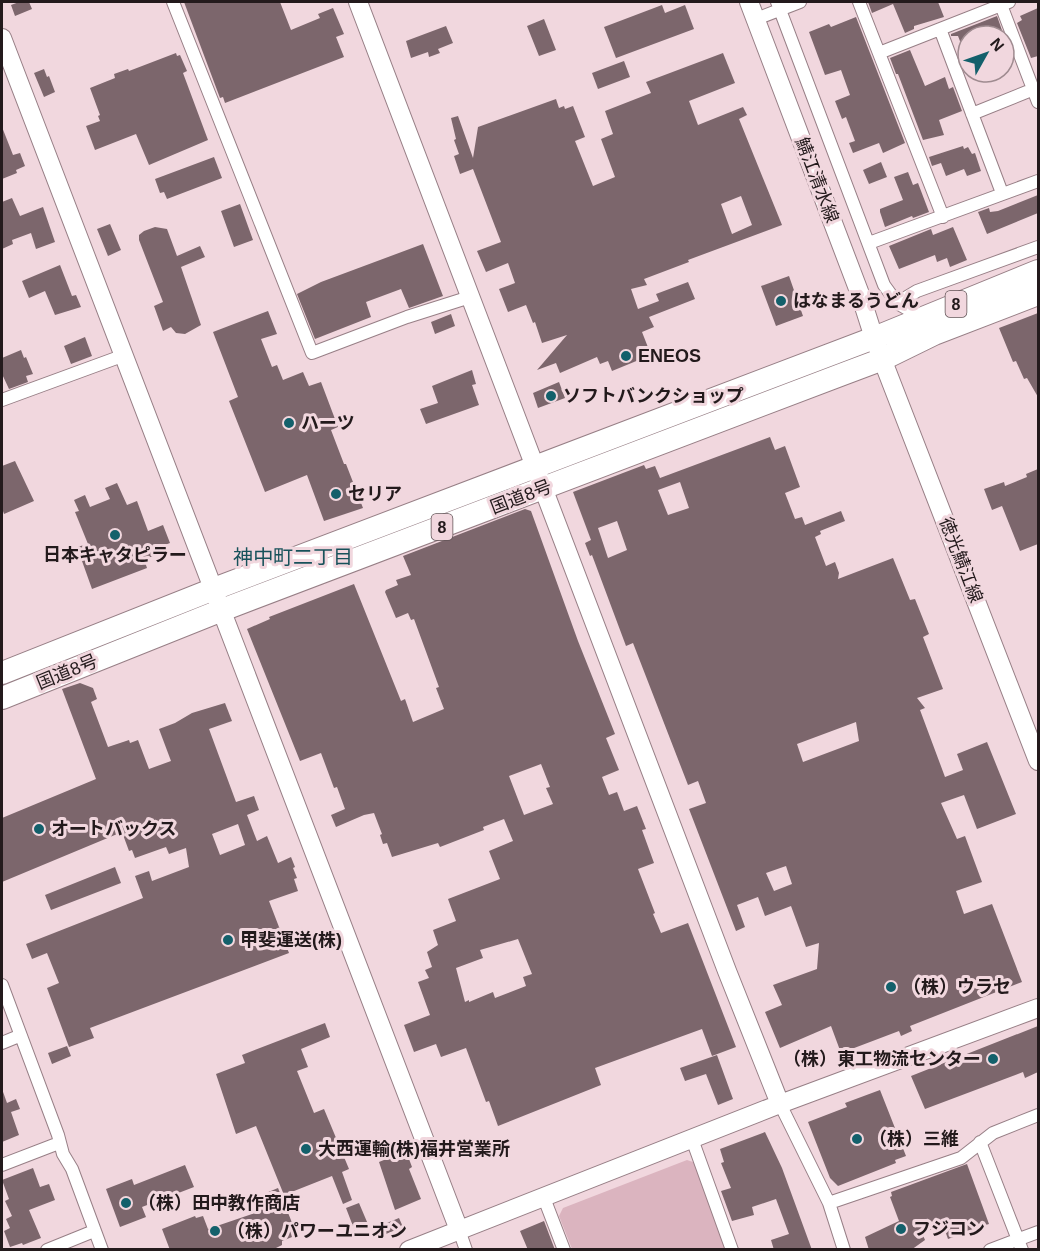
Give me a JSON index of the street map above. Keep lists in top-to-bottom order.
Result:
{
  "streets": {
    "highway": ["8", "国道8号"],
    "street": ["鯖江清水線", "徳光鯖江線"]
  },
  "crossings": [
    ["鯖江清水線", "国道8号"],
    ["鯖江清水線", "徳光鯖江線"],
    ["国道8号", "徳光鯖江線"]
  ],
  "districts": ["神中町二丁目"],
  "places": [
    "はなまるうどん",
    "ENEOS",
    "ソフトバンクショップ",
    "ハーツ",
    "セリア",
    "日本キャタピラー",
    "オートバックス",
    "甲斐運送(株)",
    "（株）ウラセ",
    "（株）東工物流センター",
    "（株）三維",
    "大西運輸(株)福井営業所",
    "（株）田中教作商店",
    "フジコン",
    "（株）パワーユニオン"
  ],
  "north": "top right"
}
